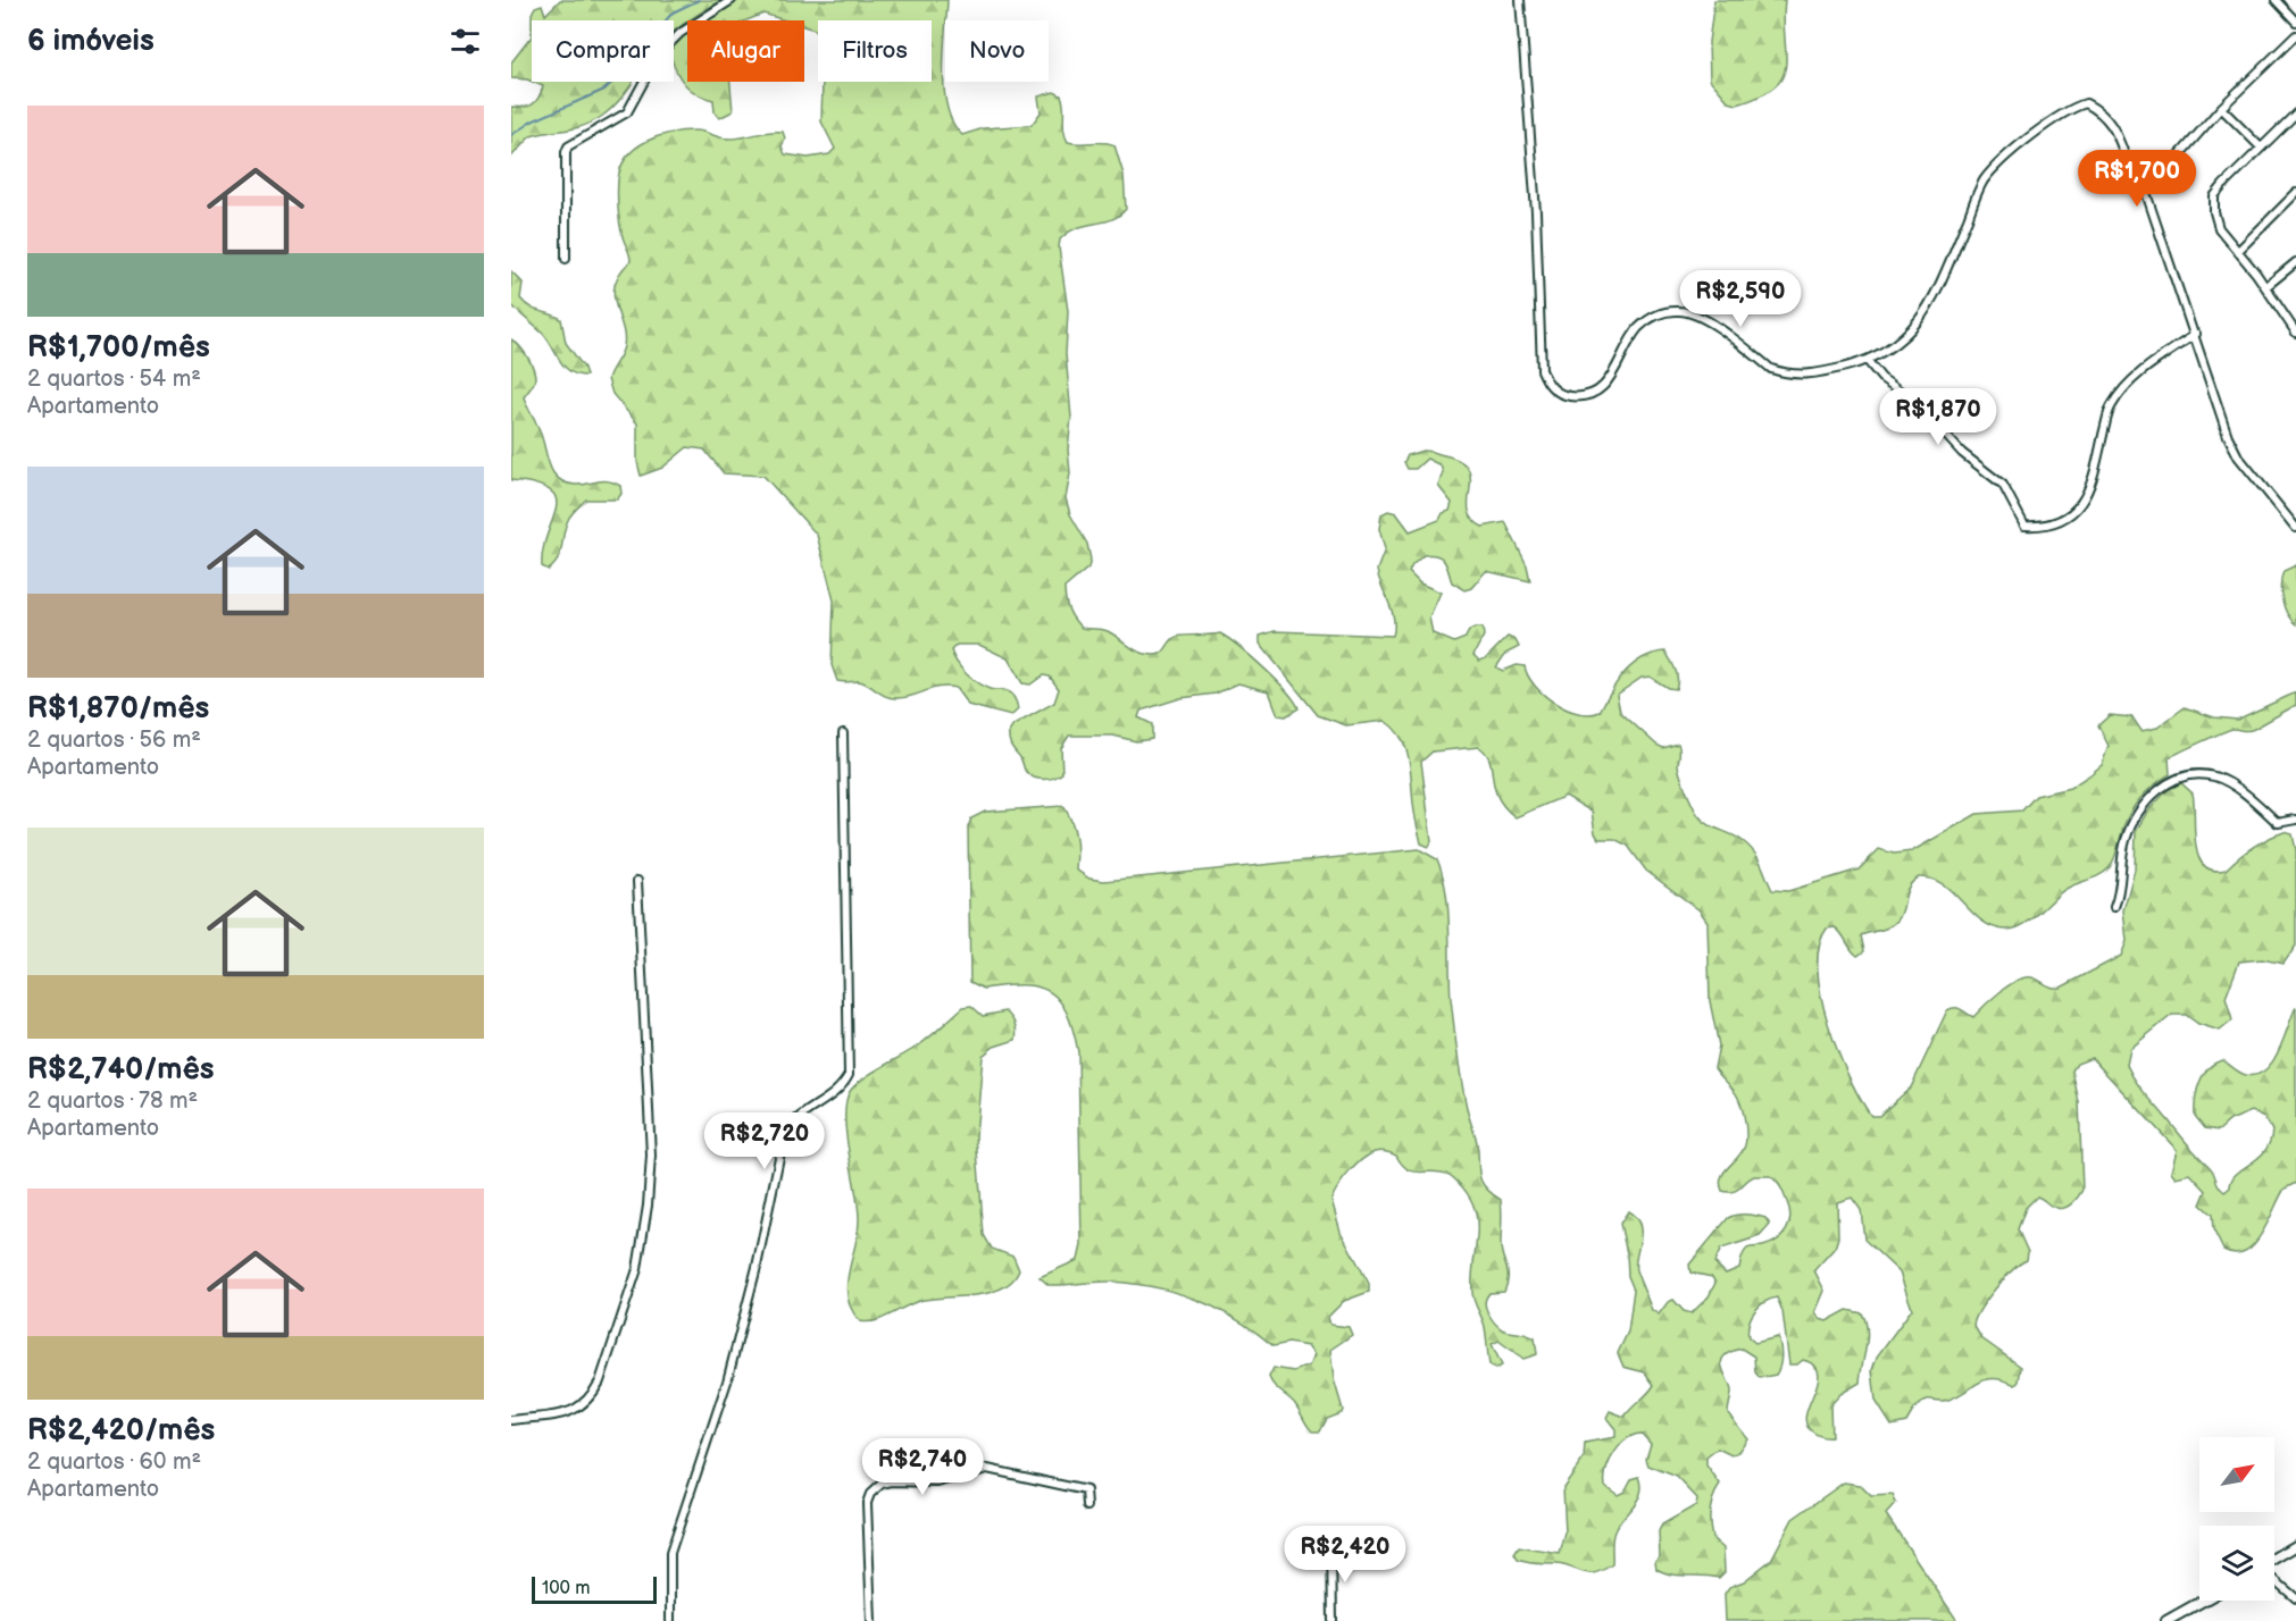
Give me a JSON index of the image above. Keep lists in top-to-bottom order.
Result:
{
  "scale_bar": "100 m",
  "north": "top right",
  "page": {
    "heading": "6 imóveis",
    "chip": [
      "Comprar",
      "Alugar",
      "Filtros",
      "Novo"
    ],
    "list": [
      {
        "name": "R$1,700/mês",
        "note": "2 quartos · 54 m² · Apartamento"
      },
      {
        "name": "R$1,870/mês",
        "note": "2 quartos · 56 m² · Apartamento"
      },
      {
        "name": "R$2,740/mês",
        "note": "2 quartos · 78 m² · Apartamento"
      },
      {
        "name": "R$2,420/mês",
        "note": "2 quartos · 60 m² · Apartamento"
      }
    ],
    "price": [
      "R$1,700",
      "R$2,590",
      "R$1,870",
      "R$2,720",
      "R$2,740",
      "R$2,420"
    ],
    "scale": "100 m"
  }
}
